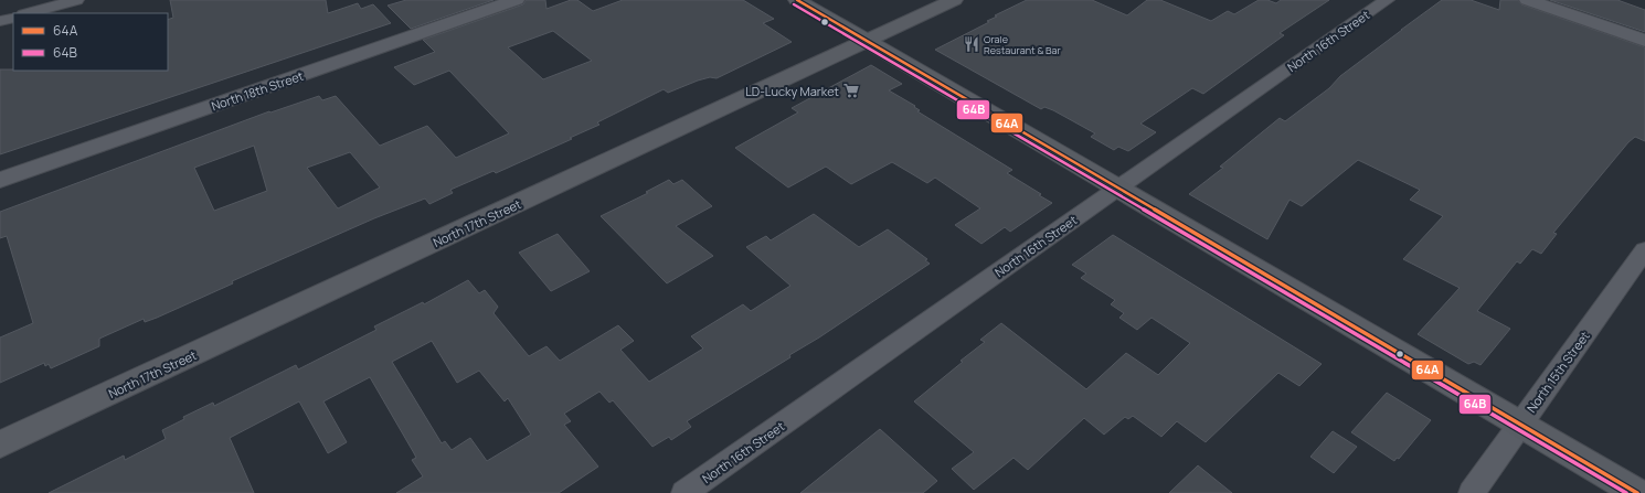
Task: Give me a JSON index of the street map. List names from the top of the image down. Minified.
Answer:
{"streets":{"main road":["North 17th Street"],"street":["North 16th Street","North 18th Street","North 15th Street"]},"places":{"restaurant":["Orale Restaurant & Bar"],"supermarket":["LD-Lucky Market"]},"lines":["transit line 64A","transit line 64B"],"legend":["64A","64B"]}
